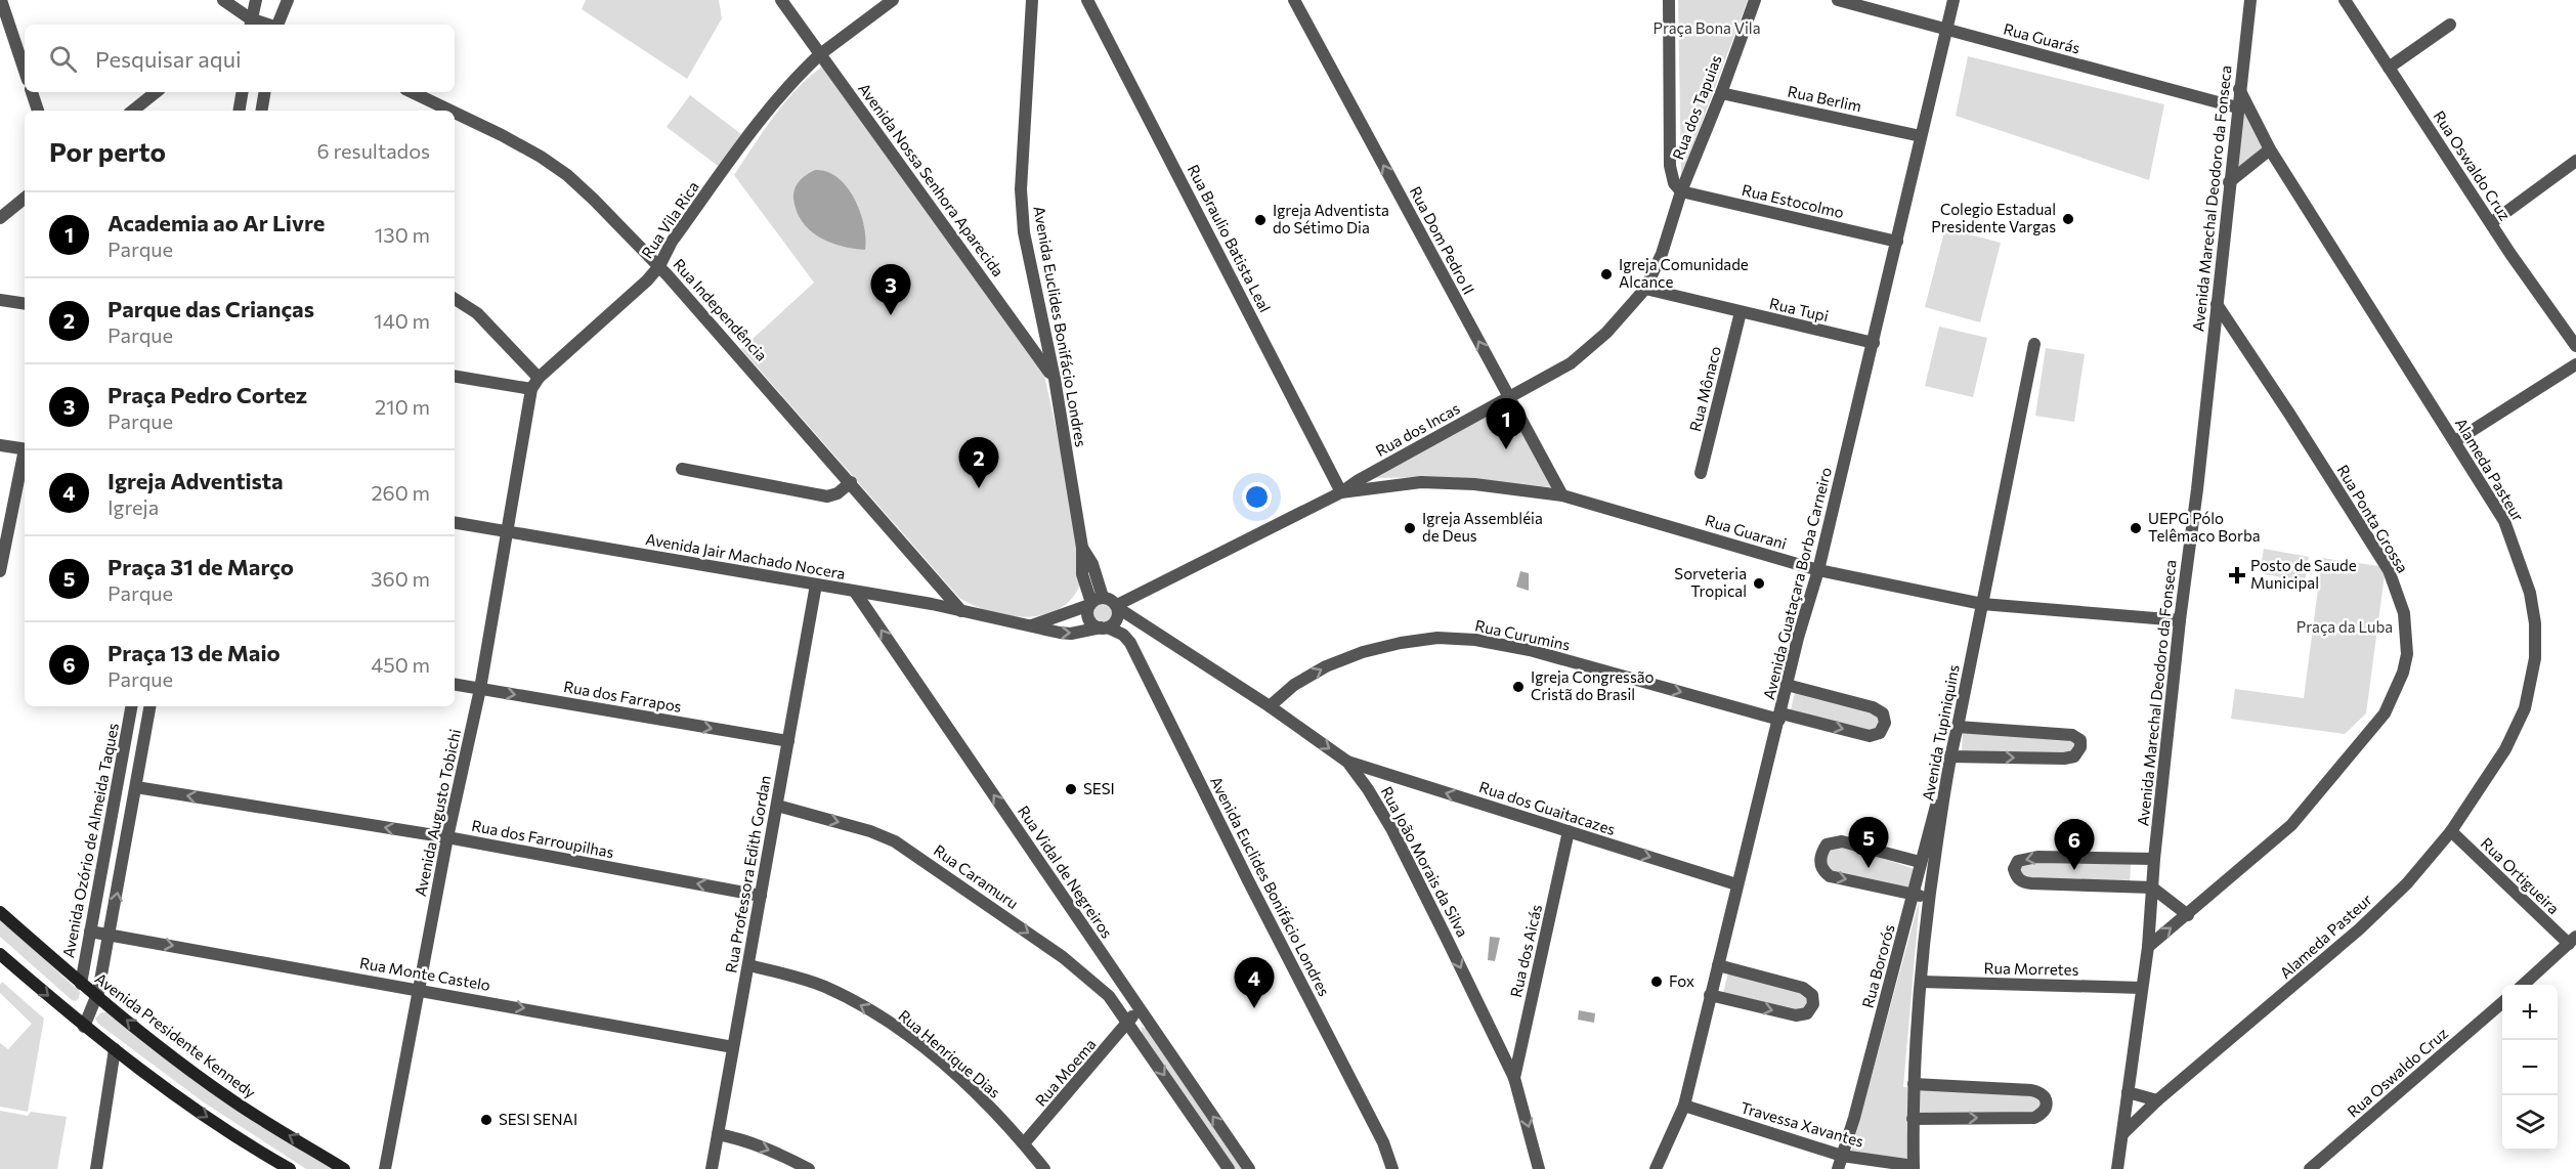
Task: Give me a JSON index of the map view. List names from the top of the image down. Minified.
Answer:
{"streets":{"main road":["Avenida Presidente Kennedy"],"street":["Rua Guarás","Rua Berlim","Rua dos Tapuias","Rua Oswaldo Cruz","Avenida Nossa Senhora Aparecida","Avenida Marechal Deodoro da Fonseca","Rua Estocolmo","Rua Vila Rica","Rua Braulio Batista Leal","Rua Dom Pedro II","Rua Independência","Rua Tupi","Avenida Euclides Bonifácio Londres","Rua Mônaco","Rua dos Incas","Alameda Pasteur","Rua Ponta Grossa","Rua Guarani","Avenida Jair Machado Nocera","Avenida Guataçara Borba Carneiro","Rua Curumins","Rua dos Farrapos","Avenida Tupiniquins","Rua dos Guaitacazes","Avenida Augusto Tobichi","Rua dos Farroupilhas","Avenida Ozório de Almeida Taques","Rua João Morais da Silva","Rua Vidal de Negreiros","Rua Professora Edith Gordan","Rua Ortigueira","Rua Caramuru","Rua dos Aicás","Rua Bororós","Rua Morretes","Rua Monte Castelo","Rua Henrique Dias","Rua Moema","Travessa Xavantes"]},"crossings":[["Rua Guarás","Avenida Marechal Deodoro da Fonseca"],["Rua Guarás","Avenida Guataçara Borba Carneiro"],["Rua Berlim","Rua dos Tapuias"],["Rua Berlim","Avenida Guataçara Borba Carneiro"],["Rua dos Tapuias","Rua Estocolmo"],["Rua dos Tapuias","Rua dos Incas"],["Avenida Nossa Senhora Aparecida","Rua Vila Rica"],["Avenida Nossa Senhora Aparecida","Avenida Euclides Bonifácio Londres"],["Avenida Marechal Deodoro da Fonseca","Alameda Pasteur"],["Avenida Marechal Deodoro da Fonseca","Rua Ponta Grossa"],["Avenida Marechal Deodoro da Fonseca","Rua Guarani"],["Avenida Marechal Deodoro da Fonseca","Rua Morretes"],["Rua Estocolmo","Rua dos Incas"],["Rua Estocolmo","Avenida Guataçara Borba Carneiro"],["Rua Vila Rica","Rua Independência"],["Rua Vila Rica","Avenida Augusto Tobichi"],["Rua Braulio Batista Leal","Rua dos Incas"],["Rua Braulio Batista Leal","Rua Guarani"],["Rua Dom Pedro II","Rua dos Incas"],["Rua Dom Pedro II","Rua Guarani"],["Rua Independência","Avenida Jair Machado Nocera"],["Rua Tupi","Rua Mônaco"],["Rua Tupi","Rua dos Incas"],["Rua Tupi","Avenida Guataçara Borba Carneiro"],["Avenida Euclides Bonifácio Londres","Rua dos Incas"],["Avenida Euclides Bonifácio Londres","Avenida Jair Machado Nocera"],["Avenida Euclides Bonifácio Londres","Rua João Morais da Silva"],["Rua dos Incas","Rua Guarani"],["Rua dos Incas","Avenida Jair Machado Nocera"],["Rua dos Incas","Rua João Morais da Silva"],["Alameda Pasteur","Rua Ortigueira"],["Rua Guarani","Avenida Guataçara Borba Carneiro"],["Rua Guarani","Avenida Tupiniquins"],["Avenida Jair Machado Nocera","Avenida Augusto Tobichi"],["Avenida Jair Machado Nocera","Rua João Morais da Silva"],["Avenida Jair Machado Nocera","Rua Vidal de Negreiros"],["Avenida Jair Machado Nocera","Rua Professora Edith Gordan"],["Avenida Guataçara Borba Carneiro","Rua Curumins"],["Avenida Guataçara Borba Carneiro","Rua dos Guaitacazes"],["Avenida Guataçara Borba Carneiro","Travessa Xavantes"],["Rua Curumins","Rua João Morais da Silva"],["Rua dos Farrapos","Avenida Augusto Tobichi"],["Rua dos Farrapos","Rua Professora Edith Gordan"],["Avenida Tupiniquins","Rua Bororós"],["Avenida Tupiniquins","Rua Morretes"],["Avenida Tupiniquins","Travessa Xavantes"],["Rua dos Guaitacazes","Rua João Morais da Silva"],["Rua dos Guaitacazes","Rua dos Aicás"],["Avenida Augusto Tobichi","Rua dos Farroupilhas"],["Avenida Augusto Tobichi","Rua Monte Castelo"],["Rua dos Farroupilhas","Rua Professora Edith Gordan"],["Avenida Ozório de Almeida Taques","Rua Monte Castelo"],["Avenida Ozório de Almeida Taques","Avenida Presidente Kennedy"],["Rua João Morais da Silva","Rua dos Aicás"],["Rua Vidal de Negreiros","Rua Moema"],["Rua Professora Edith Gordan","Rua Caramuru"],["Rua Professora Edith Gordan","Rua Monte Castelo"],["Rua Professora Edith Gordan","Rua Henrique Dias"],["Rua Caramuru","Rua Moema"],["Rua Bororós","Travessa Xavantes"],["Rua Henrique Dias","Rua Moema"]],"one_way":["Rua Dom Pedro II","Rua dos Farrapos","Rua dos Farroupilhas","Rua João Morais da Silva","Rua Vidal de Negreiros","Rua Caramuru","Rua Monte Castelo","Rua Henrique Dias"],"parks":["Praça Bona Vila","Praça da Luba"],"places":{"other":["Colegio Estadual Presidente Vargas","Igreja Adventista do Sétimo Dia","Igreja Comunidade Alcance","Igreja Assembléia de Deus","UEPG Pólo Telêmaco Borba","Sorveteria Tropical","Igreja Congressão Cristã do Brasil","SESI","Fox","SESI SENAI"],"health":["Posto de Saude Municipal"]},"page":{"search":"Pesquisar aqui","heading":["Por perto","6 resultados"],"list":[{"mark":"1","name":"Academia ao Ar Livre","note":"Parque","value":"130 m"},{"mark":"2","name":"Parque das Crianças","note":"Parque","value":"140 m"},{"mark":"3","name":"Praça Pedro Cortez","note":"Parque","value":"210 m"},{"mark":"4","name":"Igreja Adventista","note":"Igreja","value":"260 m"},{"mark":"5","name":"Praça 31 de Março","note":"Parque","value":"360 m"},{"mark":"6","name":"Praça 13 de Maio","note":"Parque","value":"450 m"}],"pins":["3","1","2","5","6","4"],"map_buttons":["+","−"]}}
